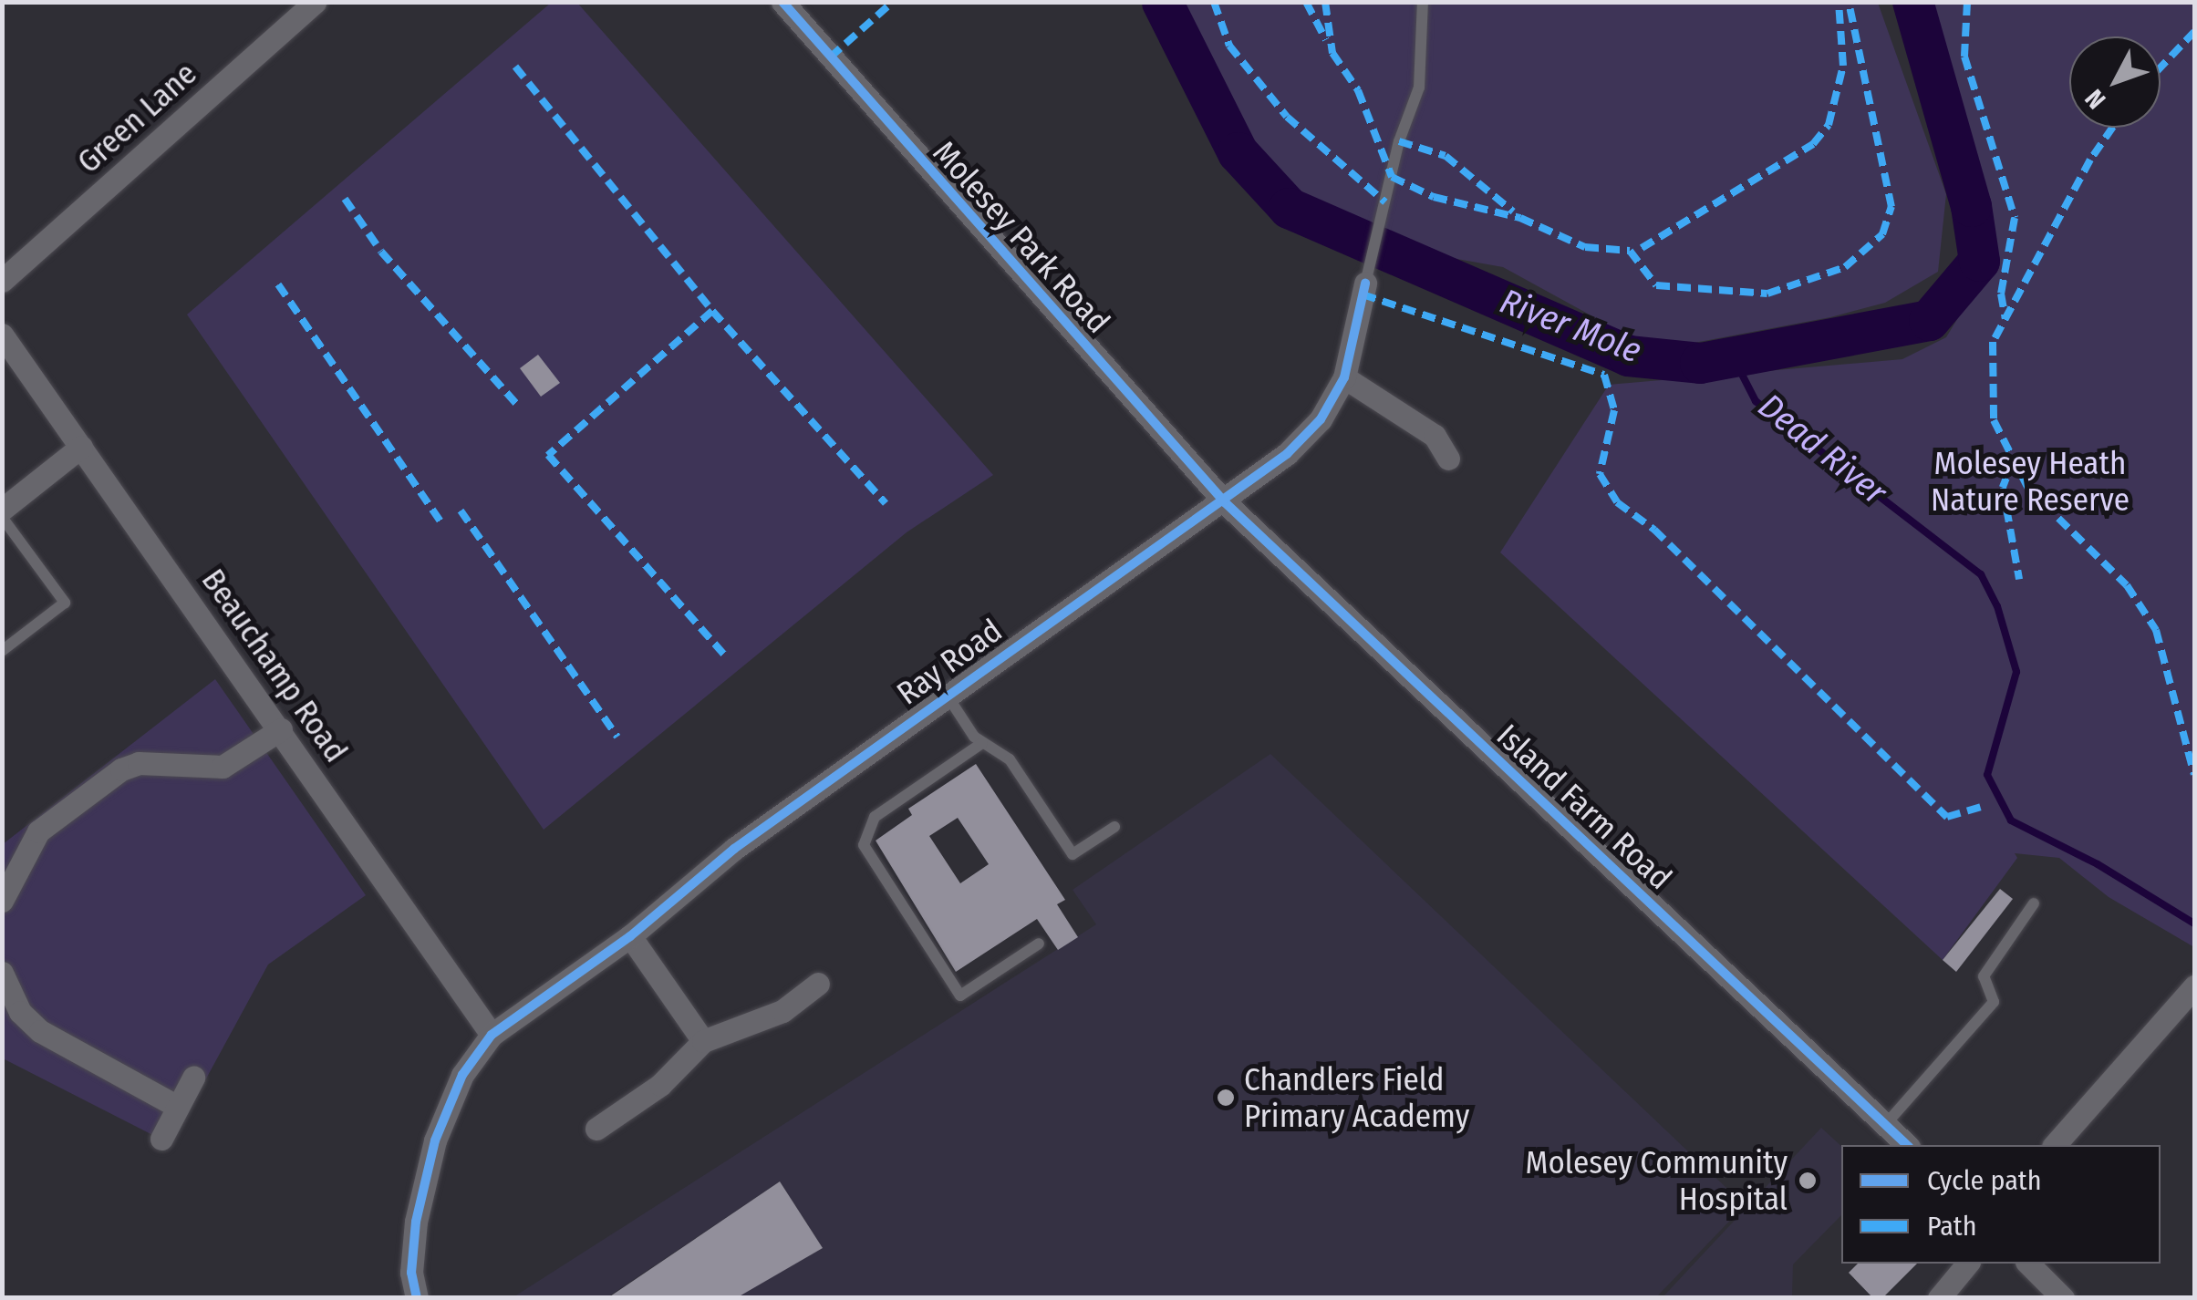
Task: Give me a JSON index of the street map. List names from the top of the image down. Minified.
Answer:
{"streets":{"street":["Green Lane","Molesey Park Road","Ray Road","Beauchamp Road","Island Farm Road"]},"crossings":[["Molesey Park Road","Ray Road"],["Molesey Park Road","Island Farm Road"],["Ray Road","Beauchamp Road"],["Ray Road","Island Farm Road"]],"water":["River Mole","Dead River"],"parks":["Molesey Heath Nature Reserve"],"places":["Chandlers Field Primary Academy","Molesey Community Hospital"],"legend":["Cycle path","Path"],"north":"bottom left"}
